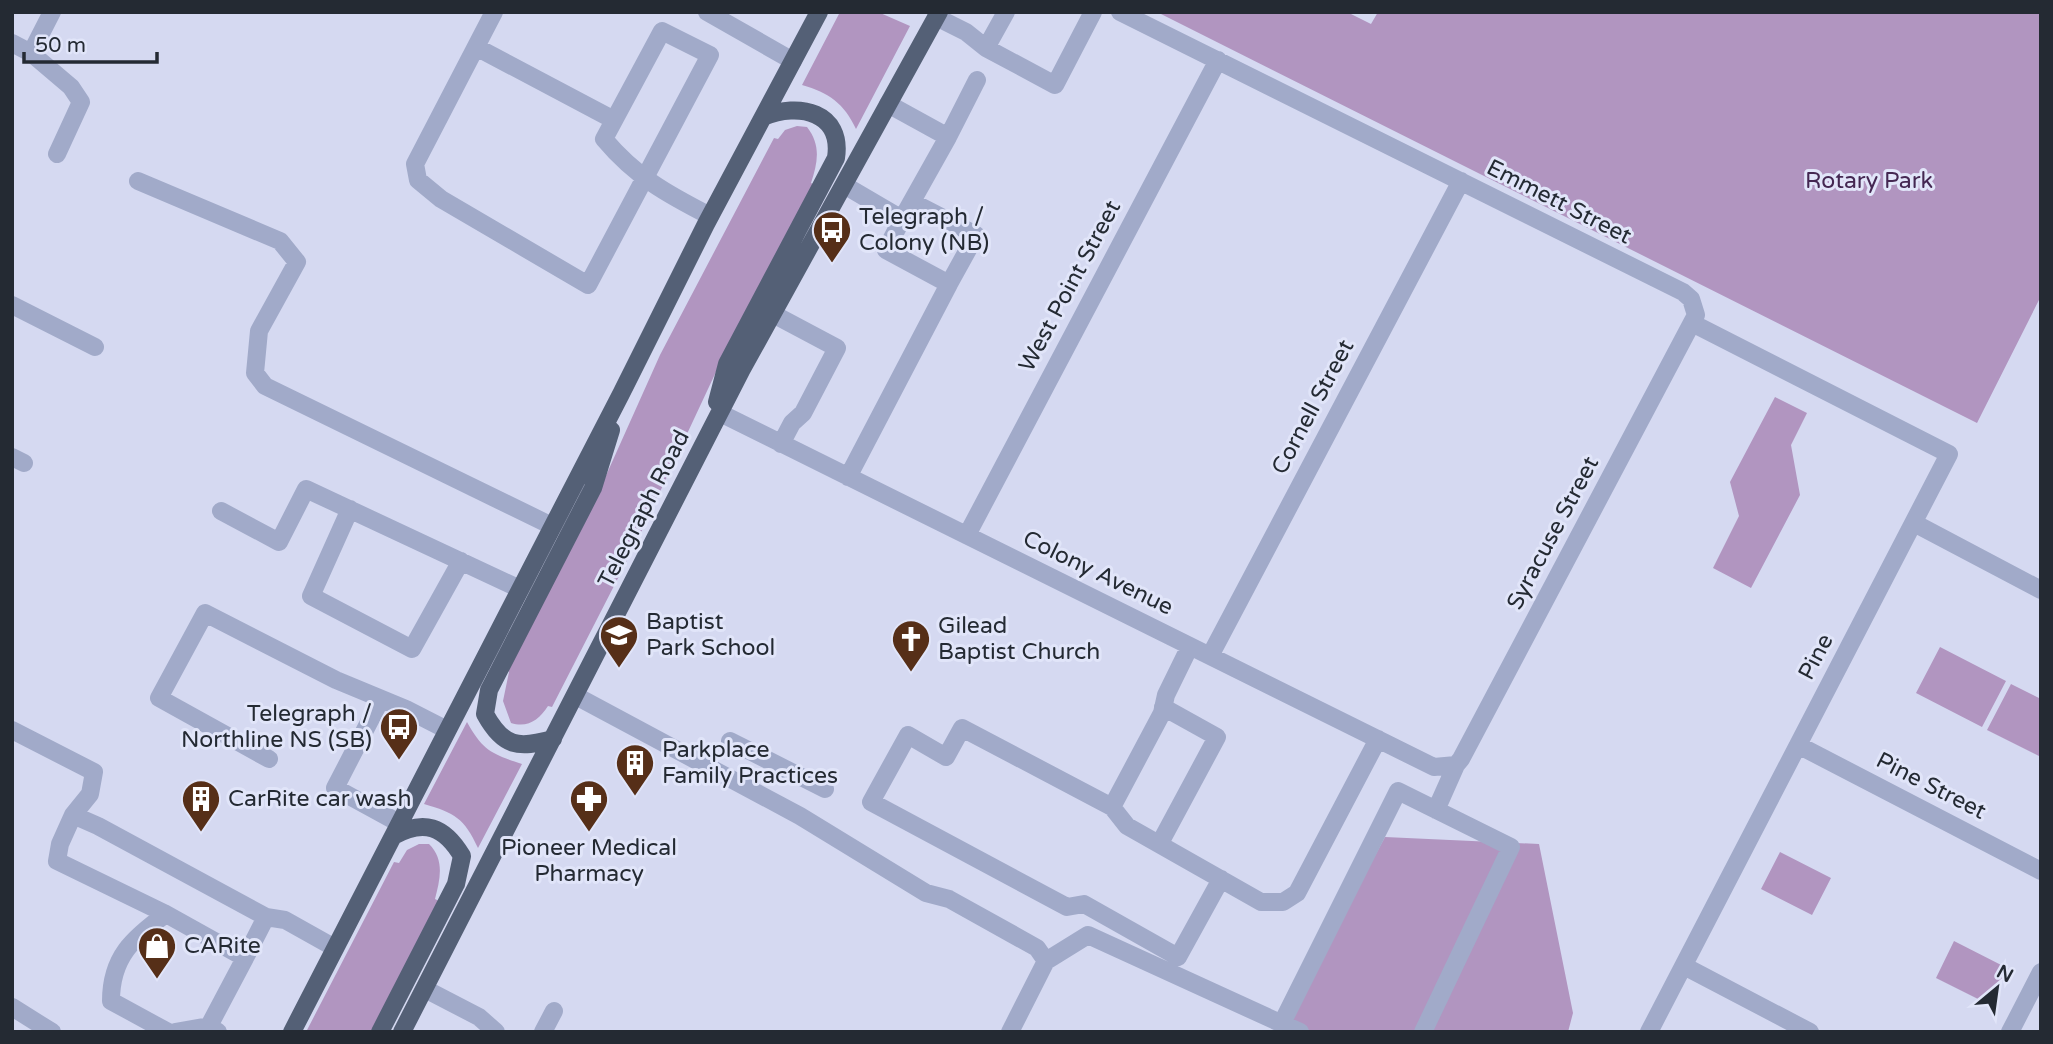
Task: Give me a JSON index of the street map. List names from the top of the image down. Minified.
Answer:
{"streets":{"main road":["Telegraph Road"],"street":["Emmett Street","West Point Street","Cornell Street","Syracuse Street","Colony Avenue","Pine","Pine Street"]},"crossings":[["Emmett Street","West Point Street"],["Emmett Street","Cornell Street"],["Emmett Street","Syracuse Street"],["Emmett Street","Pine"],["West Point Street","Colony Avenue"],["Cornell Street","Colony Avenue"],["Telegraph Road","Colony Avenue"],["Syracuse Street","Colony Avenue"],["Syracuse Street","Pine"],["Pine","Pine Street"]],"parks":["Rotary Park"],"places":{"bus stop":["Telegraph / Colony (NB)","Telegraph / Northline NS (SB)"],"school or university":["Baptist Park School"],"church":["Gilead Baptist Church"],"building":["Parkplace Family Practices","CarRite car wash"],"pharmacy":["Pioneer Medical Pharmacy"],"shop":["CARite"]},"scale_bar":"50 m","north":"top right"}
